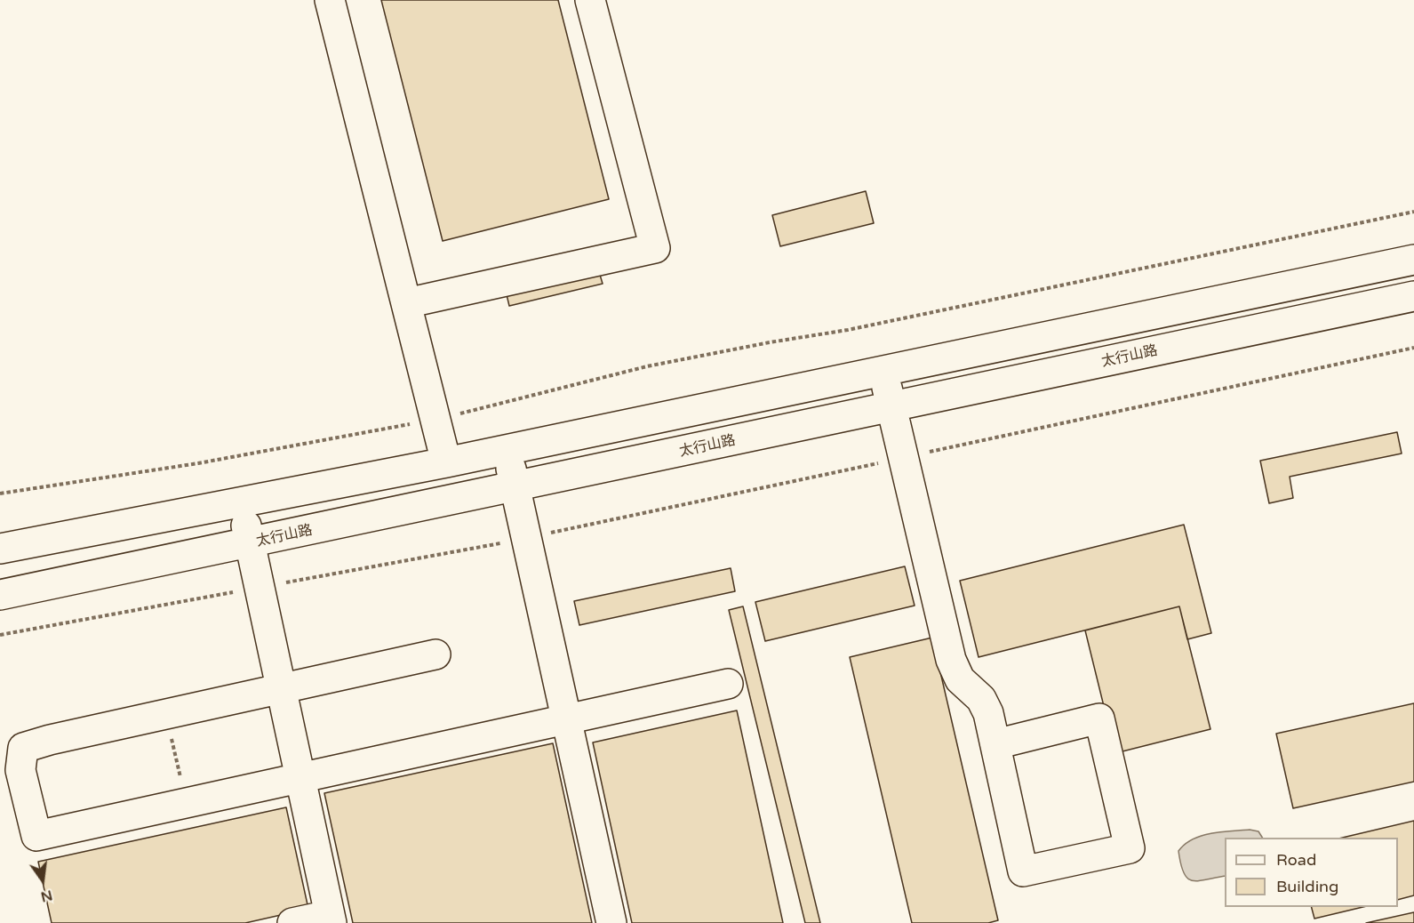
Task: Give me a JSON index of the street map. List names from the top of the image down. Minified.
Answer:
{"streets":{"street":["太行山路"]},"legend":["Road","Building"],"north":"bottom"}
